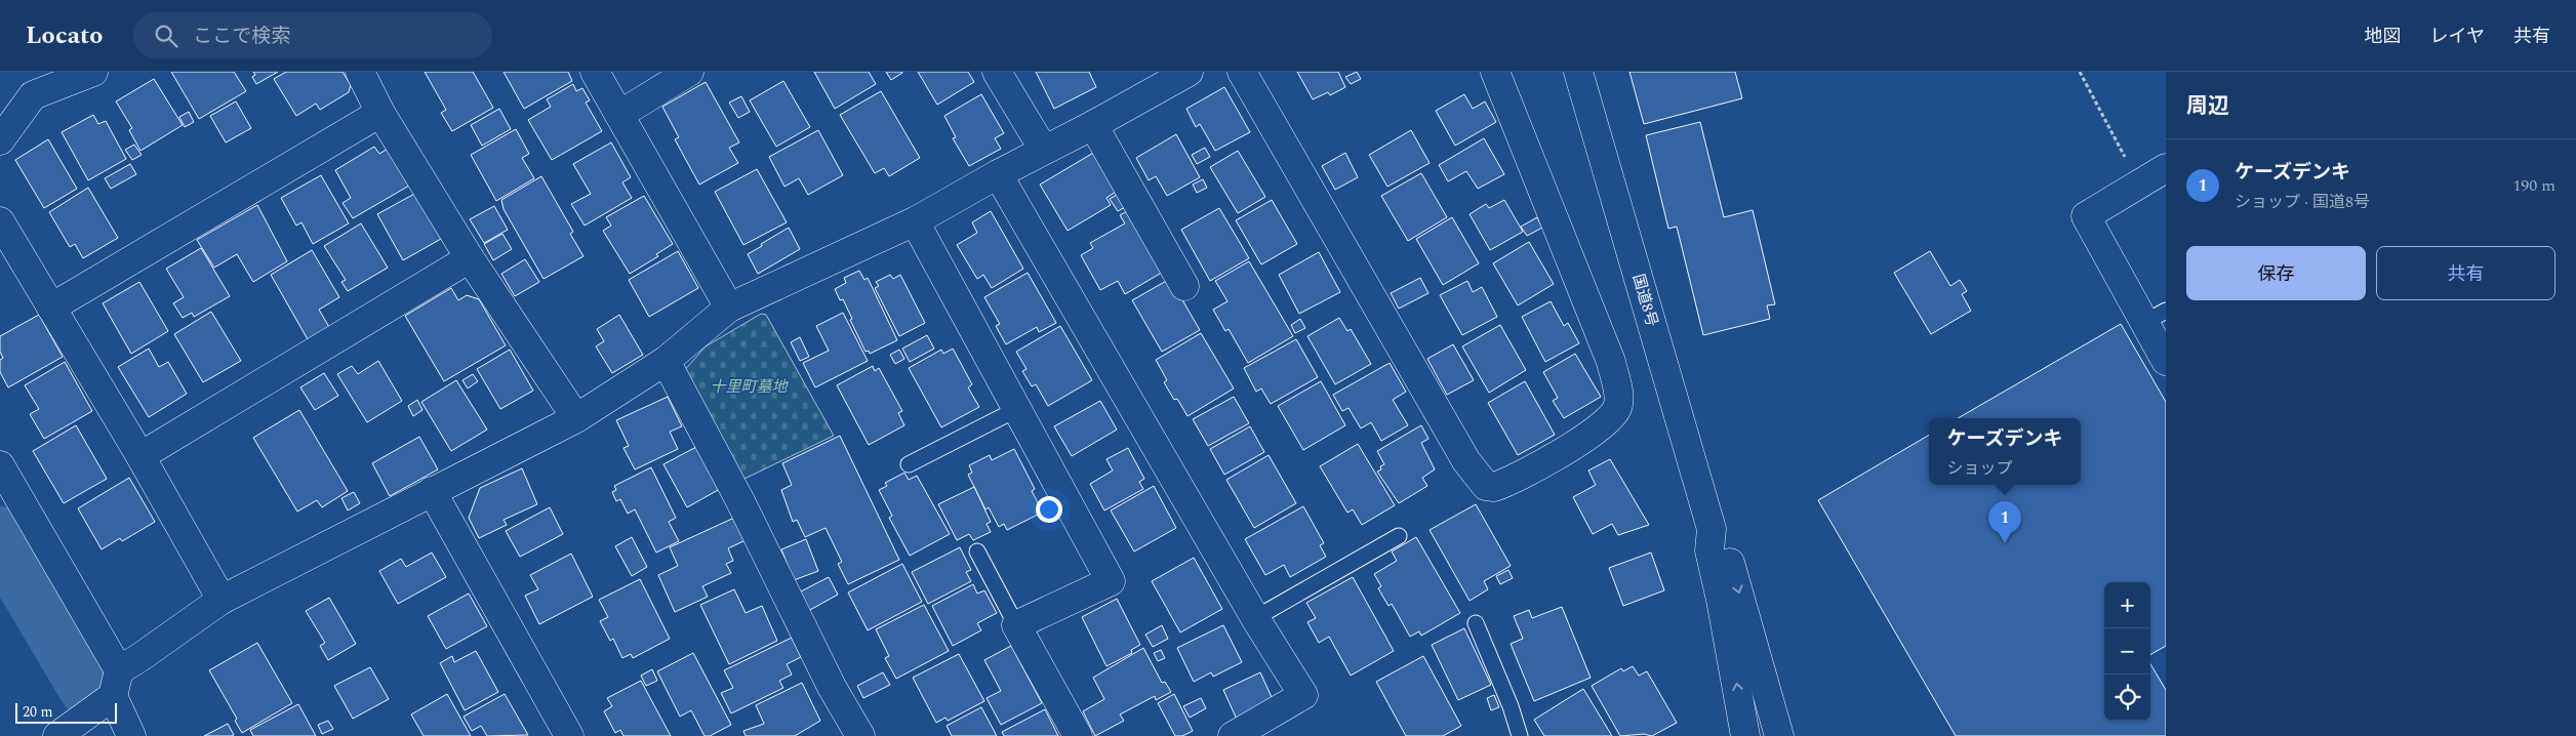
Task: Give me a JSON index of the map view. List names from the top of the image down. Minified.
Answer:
{"streets":{"main road":["国道8号"]},"parks":["十里町墓地"],"scale_bar":"20 m","page":{"header":"Locato","search":"ここで検索","nav":["地図","レイヤ","共有"],"heading":"周辺","list":[{"mark":"1","name":"ケーズデンキ","note":"ショップ · 国道8号","value":"190 m"}],"buttons":["保存","共有"],"popup":["ケーズデンキ","ショップ"],"pins":"1","map_buttons":["+","−"],"scale":"20 m"}}
